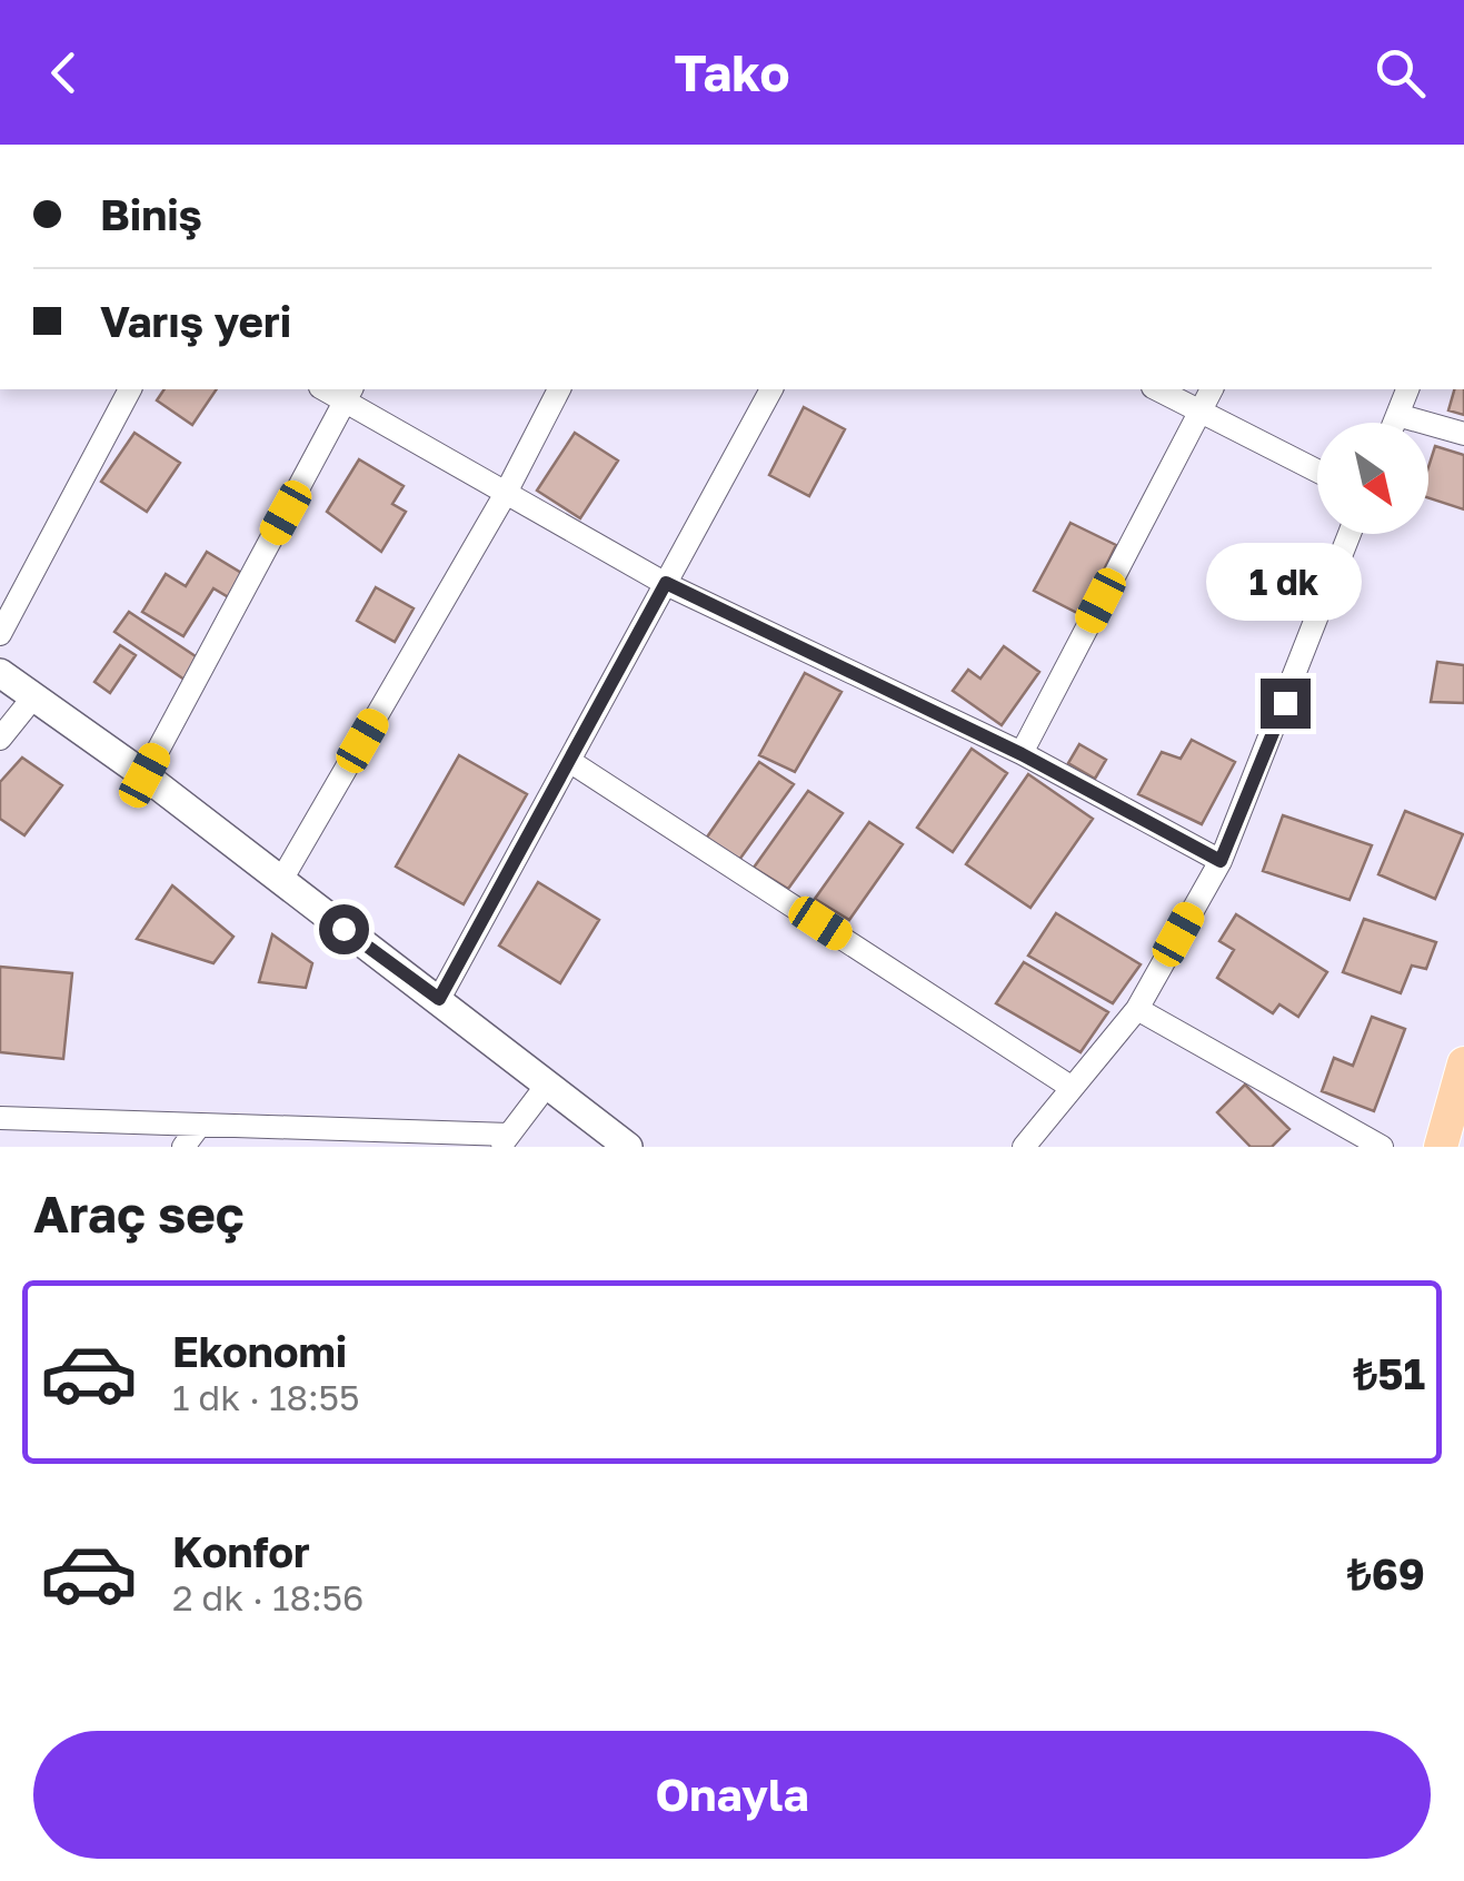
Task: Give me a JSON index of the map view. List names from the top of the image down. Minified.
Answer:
{"north":"bottom right","page":{"header":"Tako","banner":["Biniş","Varış yeri"],"bubble":"1 dk","heading":"Araç seç","list":[{"name":"Ekonomi","note":"1 dk · 18:55","value":"₺51"},{"name":"Konfor","note":"2 dk · 18:56","value":"₺69"}],"buttons":"Onayla"}}
